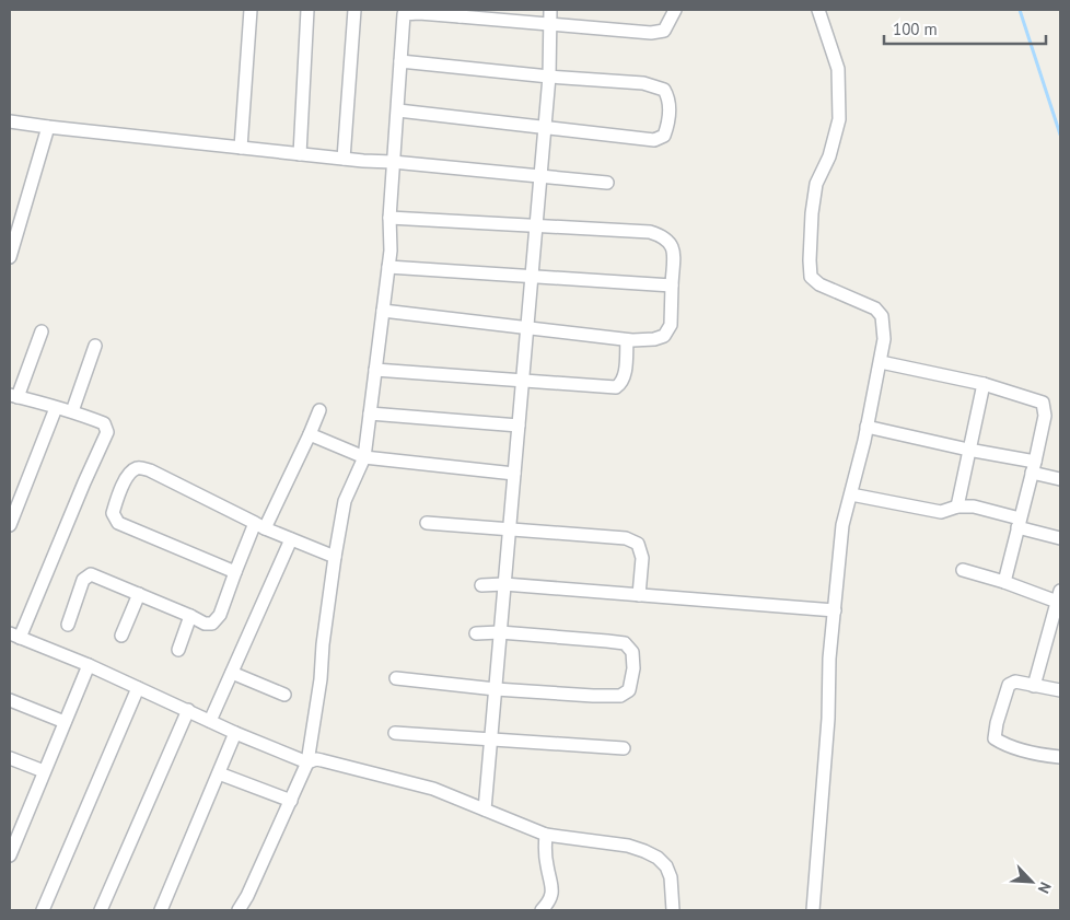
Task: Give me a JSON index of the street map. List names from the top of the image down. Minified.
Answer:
{"scale_bar":"100 m","north":"bottom right"}
